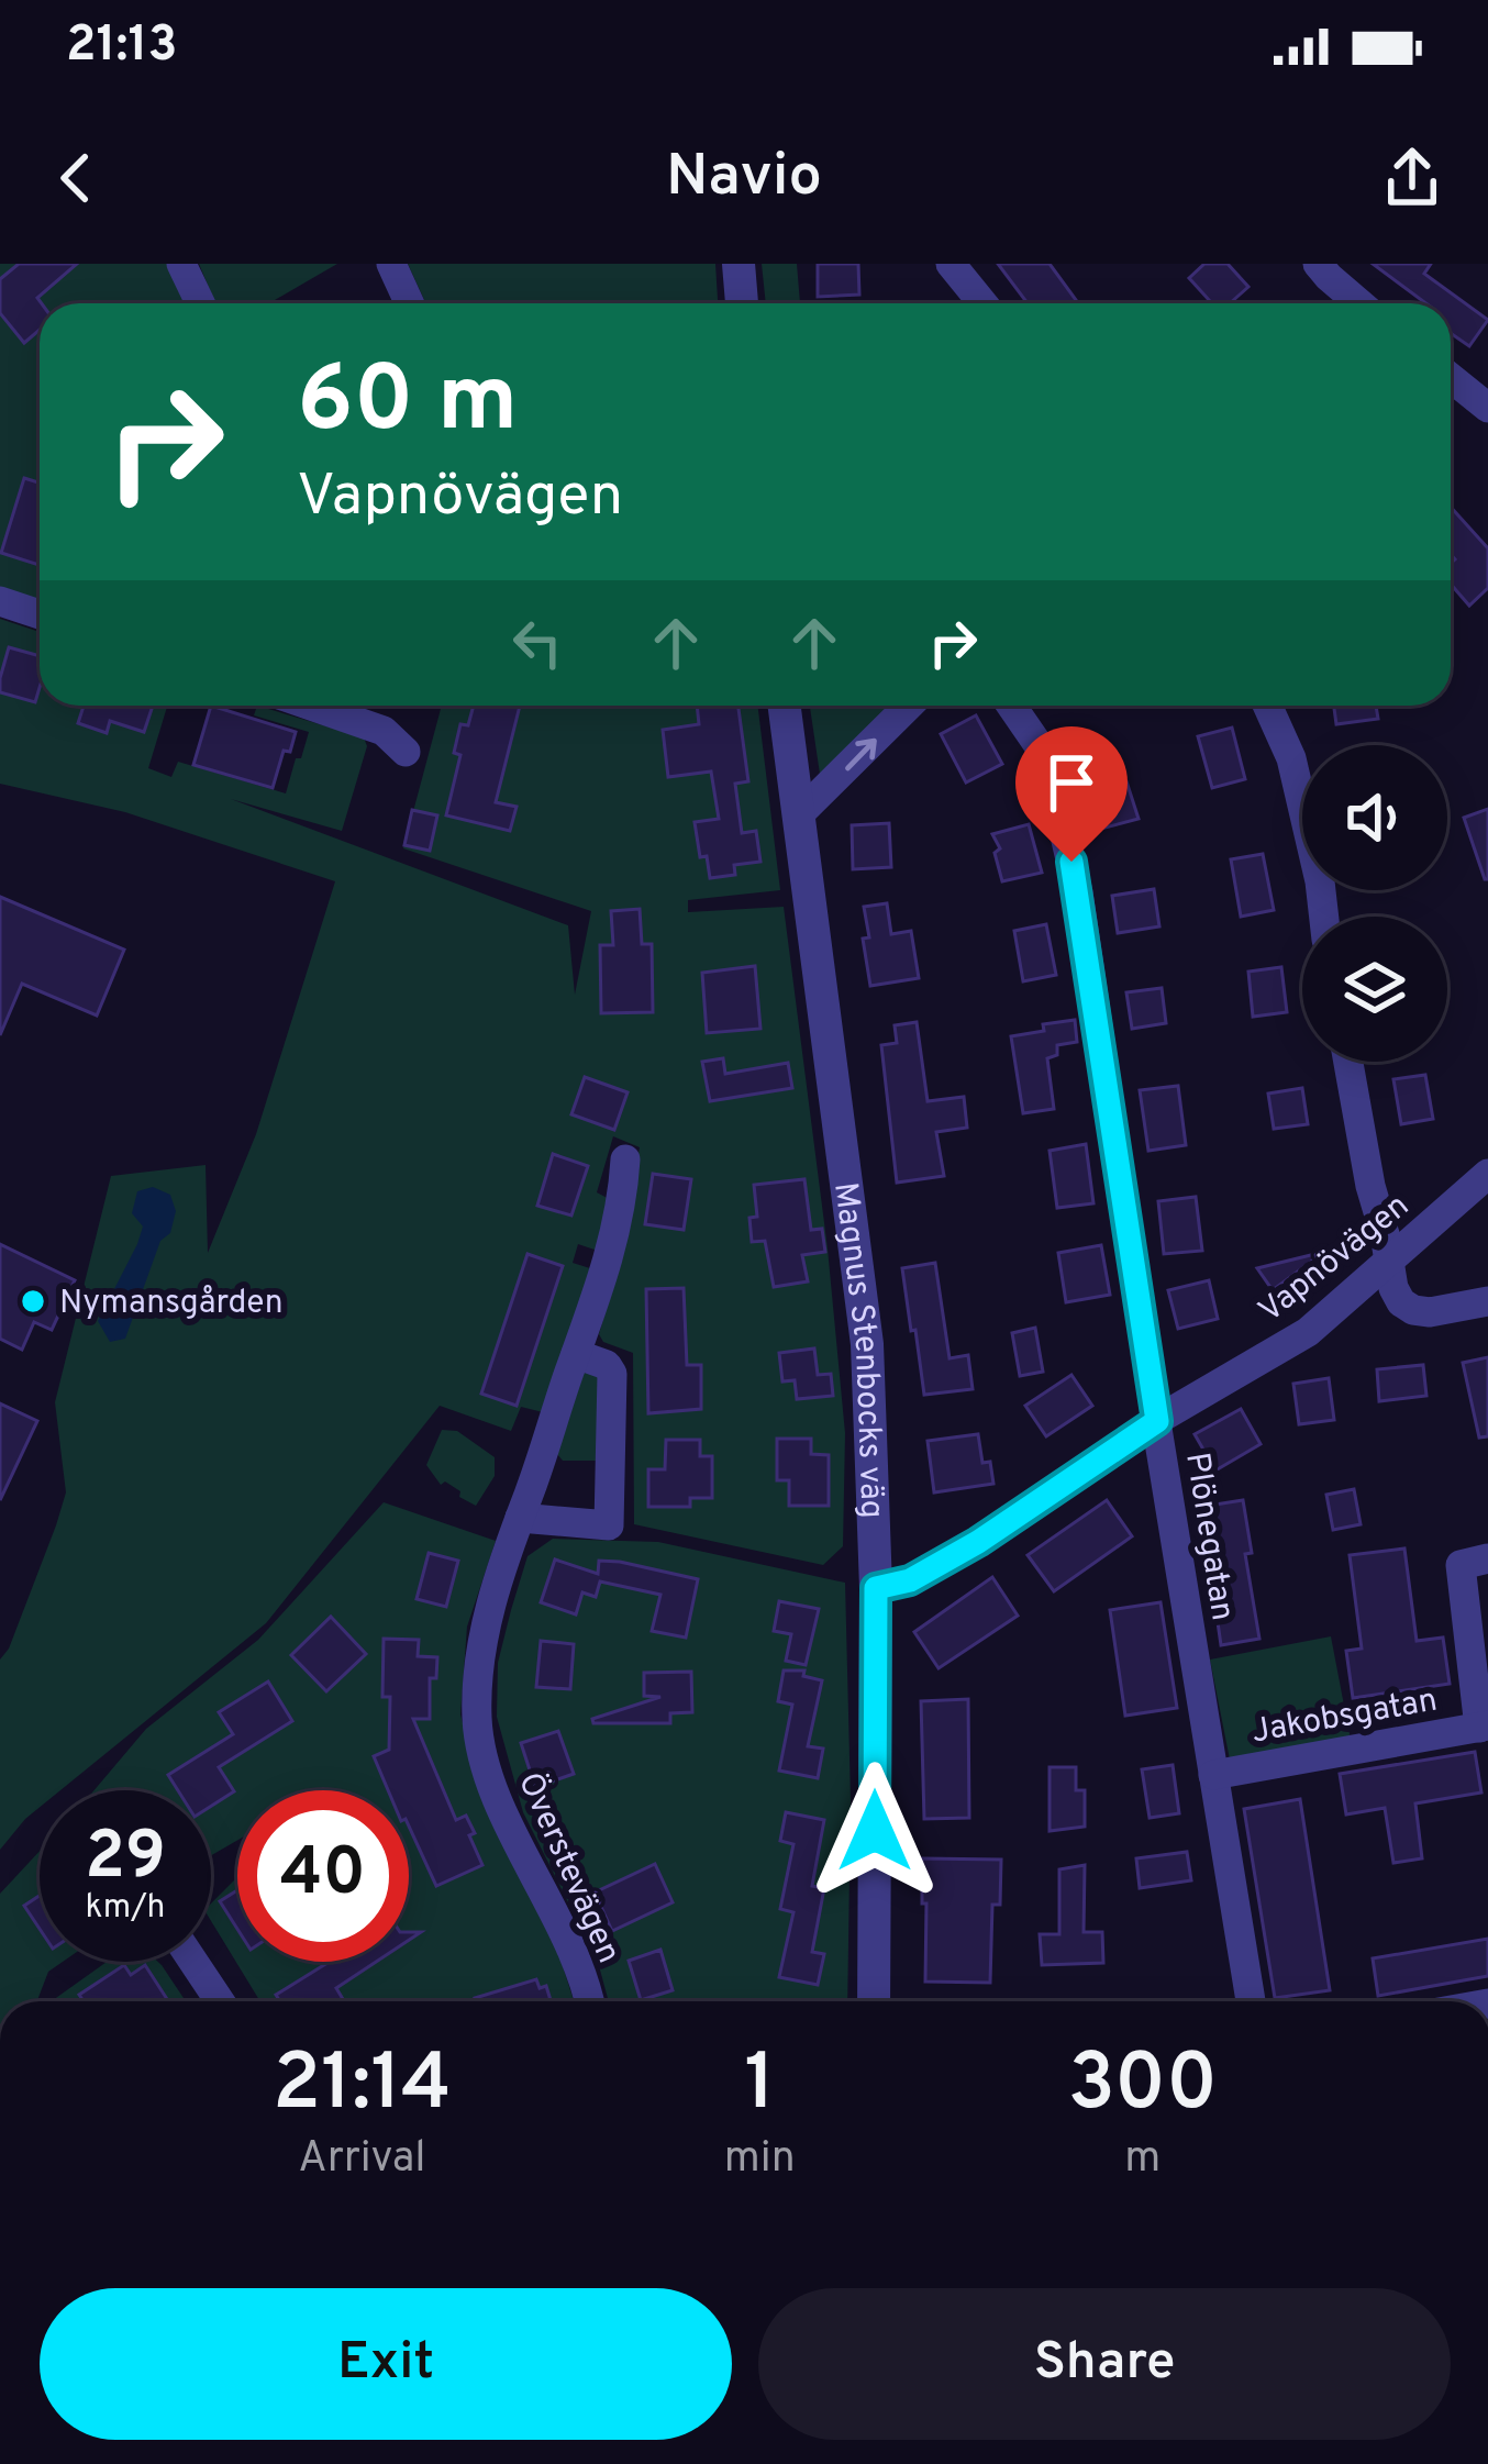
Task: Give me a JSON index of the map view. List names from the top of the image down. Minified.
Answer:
{"streets":{"street":["Vapnövägen","Magnus Stenbocks väg","Plönegatan","Jakobsgatan","Överstevägen"]},"crossings":[["Vapnövägen","Magnus Stenbocks väg"],["Vapnövägen","Plönegatan"],["Plönegatan","Jakobsgatan"]],"places":["Nymansgården"],"page":{"status":"21:13","header":"Navio","turn":["60 m","Vapnövägen"],"speed":"29 km/h","limit":"40","eta":["21:14","Arrival","1","min","300","m"],"buttons":["Exit","Share"]}}
